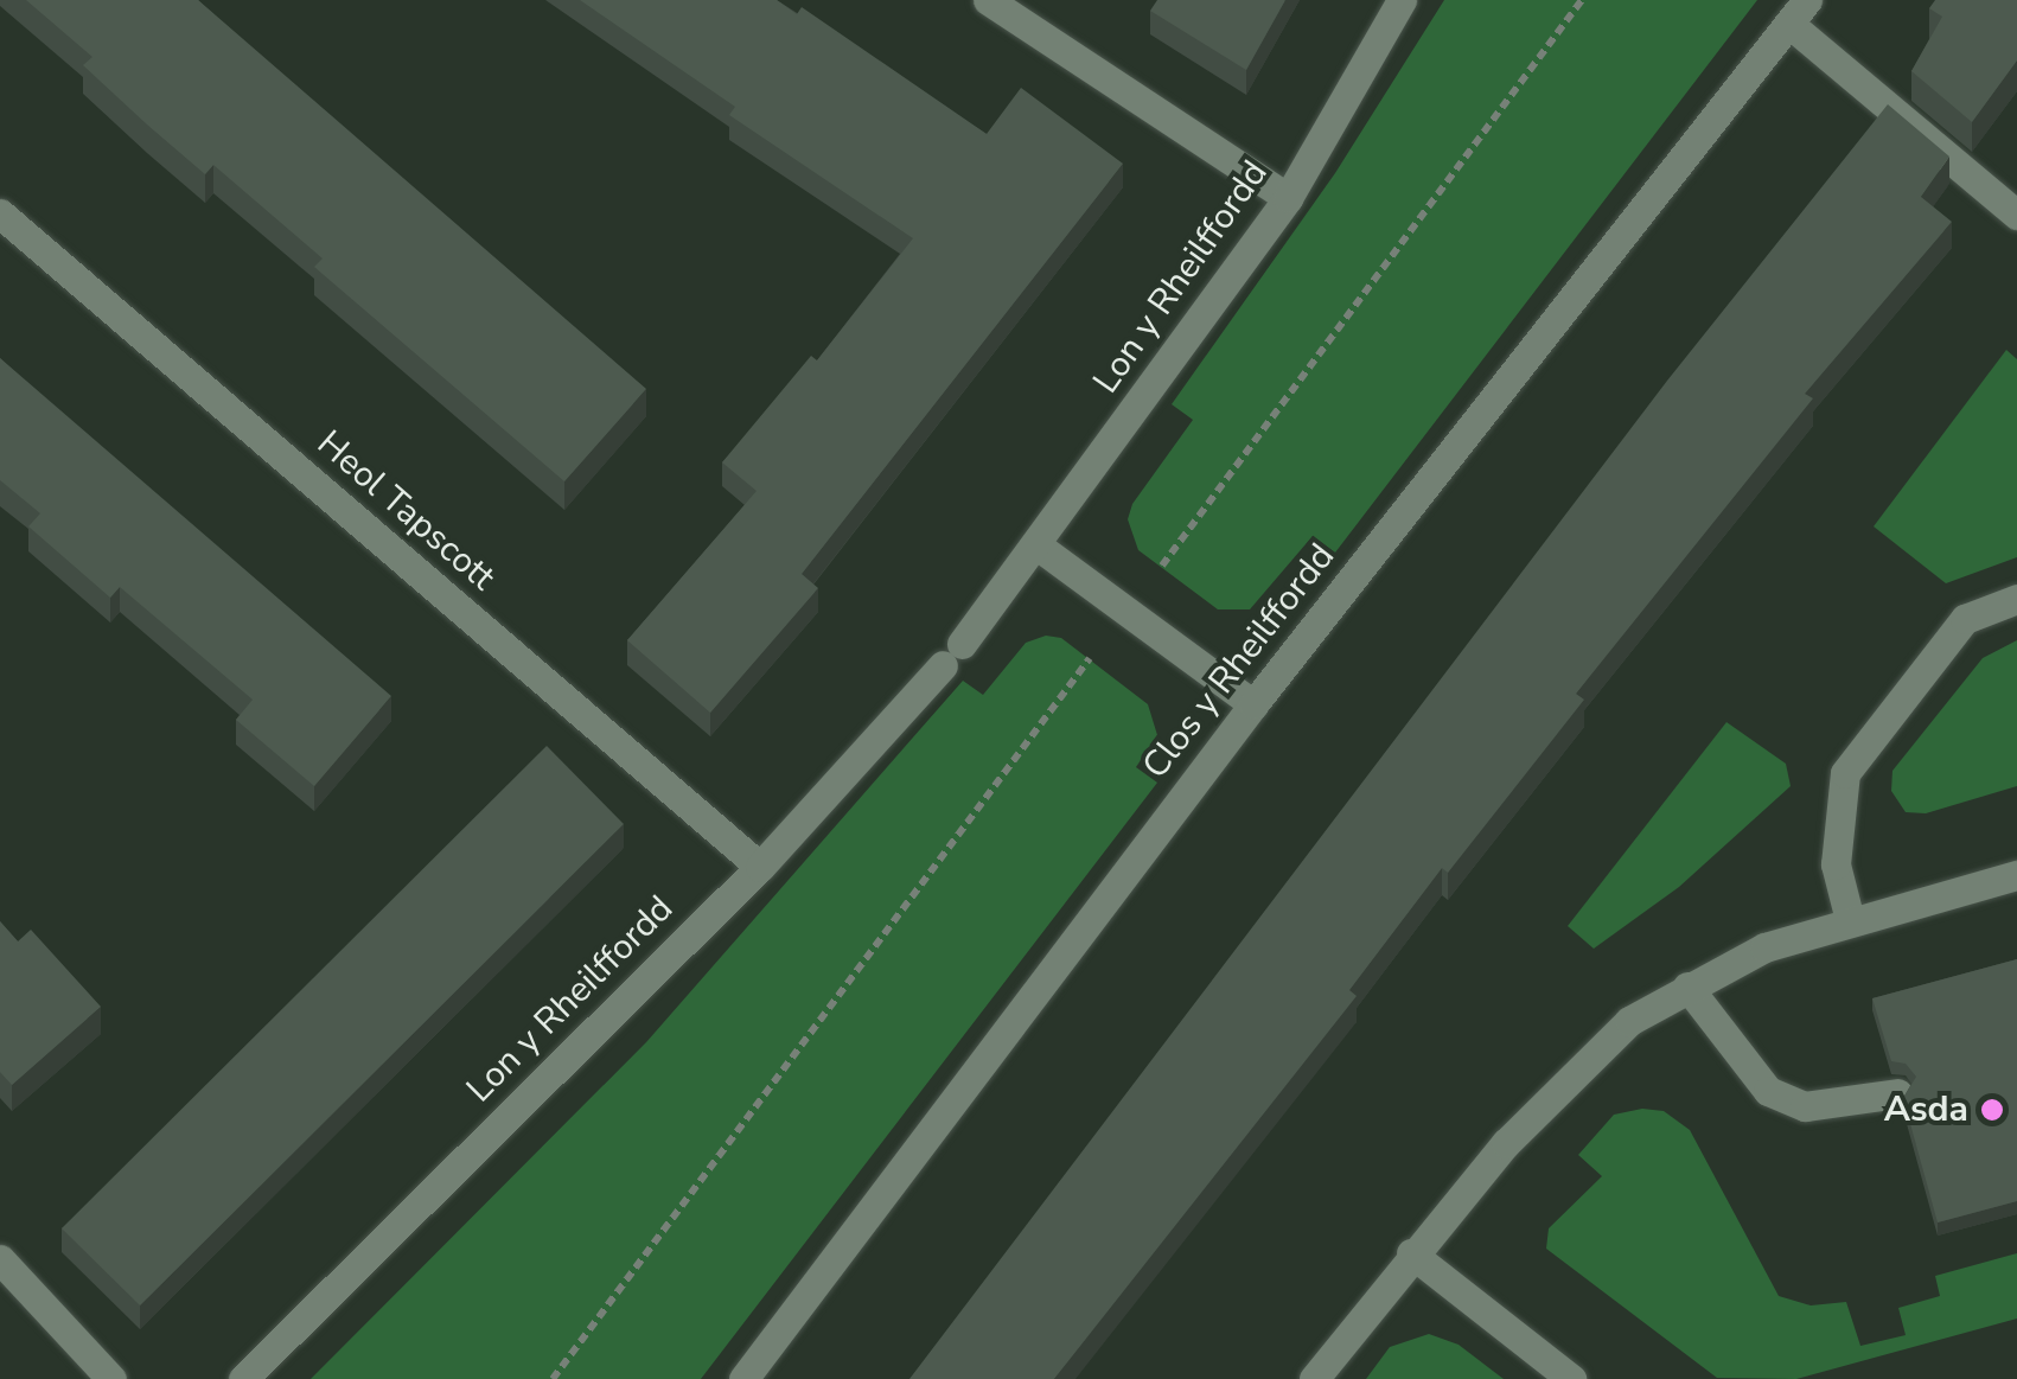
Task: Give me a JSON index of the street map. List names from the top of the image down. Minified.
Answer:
{"streets":{"street":["Lon y Rheilffordd","Heol Tapscott","Clos y Rheilffordd"]},"crossings":[["Lon y Rheilffordd","Heol Tapscott"]],"places":["Asda"]}
